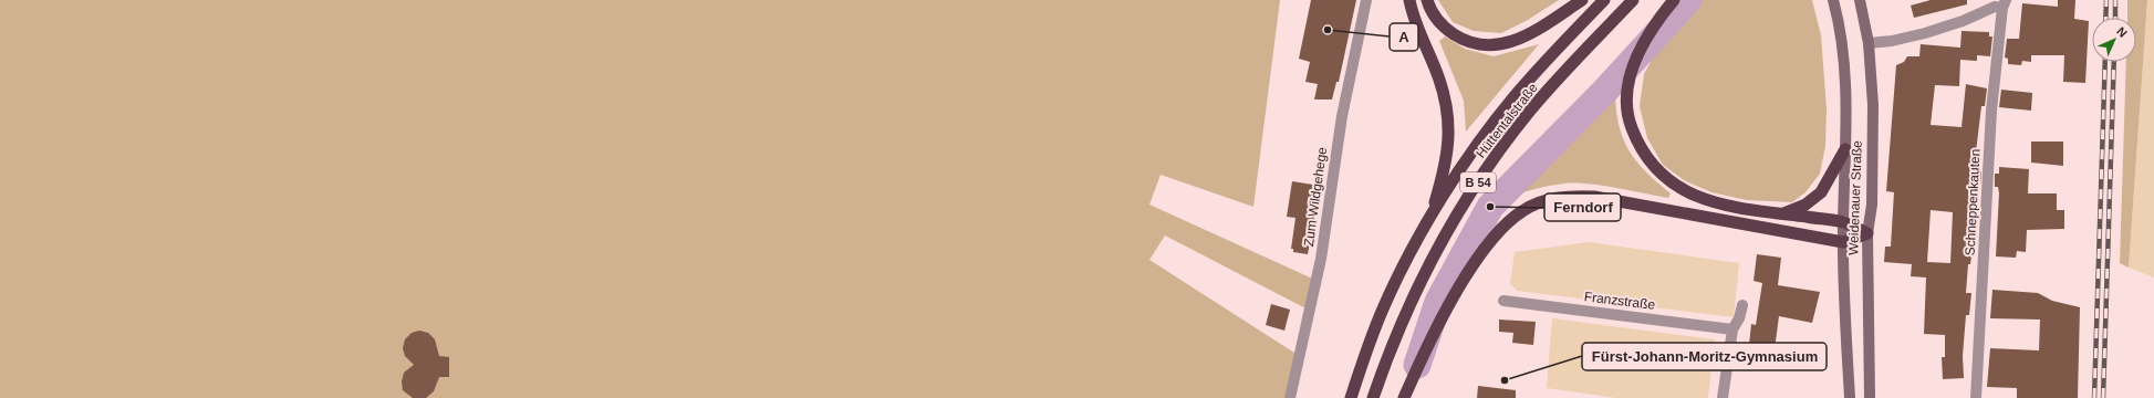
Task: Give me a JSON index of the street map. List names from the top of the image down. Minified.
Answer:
{"streets":{"highway":["Hüttentalstraße","B 54"],"main road":["Weidenauer Straße"],"street":["Zum Wildgehege","Schneppenkauten","Franzstraße"]},"crossings":[["Weidenauer Straße","Schneppenkauten"]],"places":["A","Ferndorf","Fürst-Johann-Moritz-Gymnasium"],"north":"top right"}
